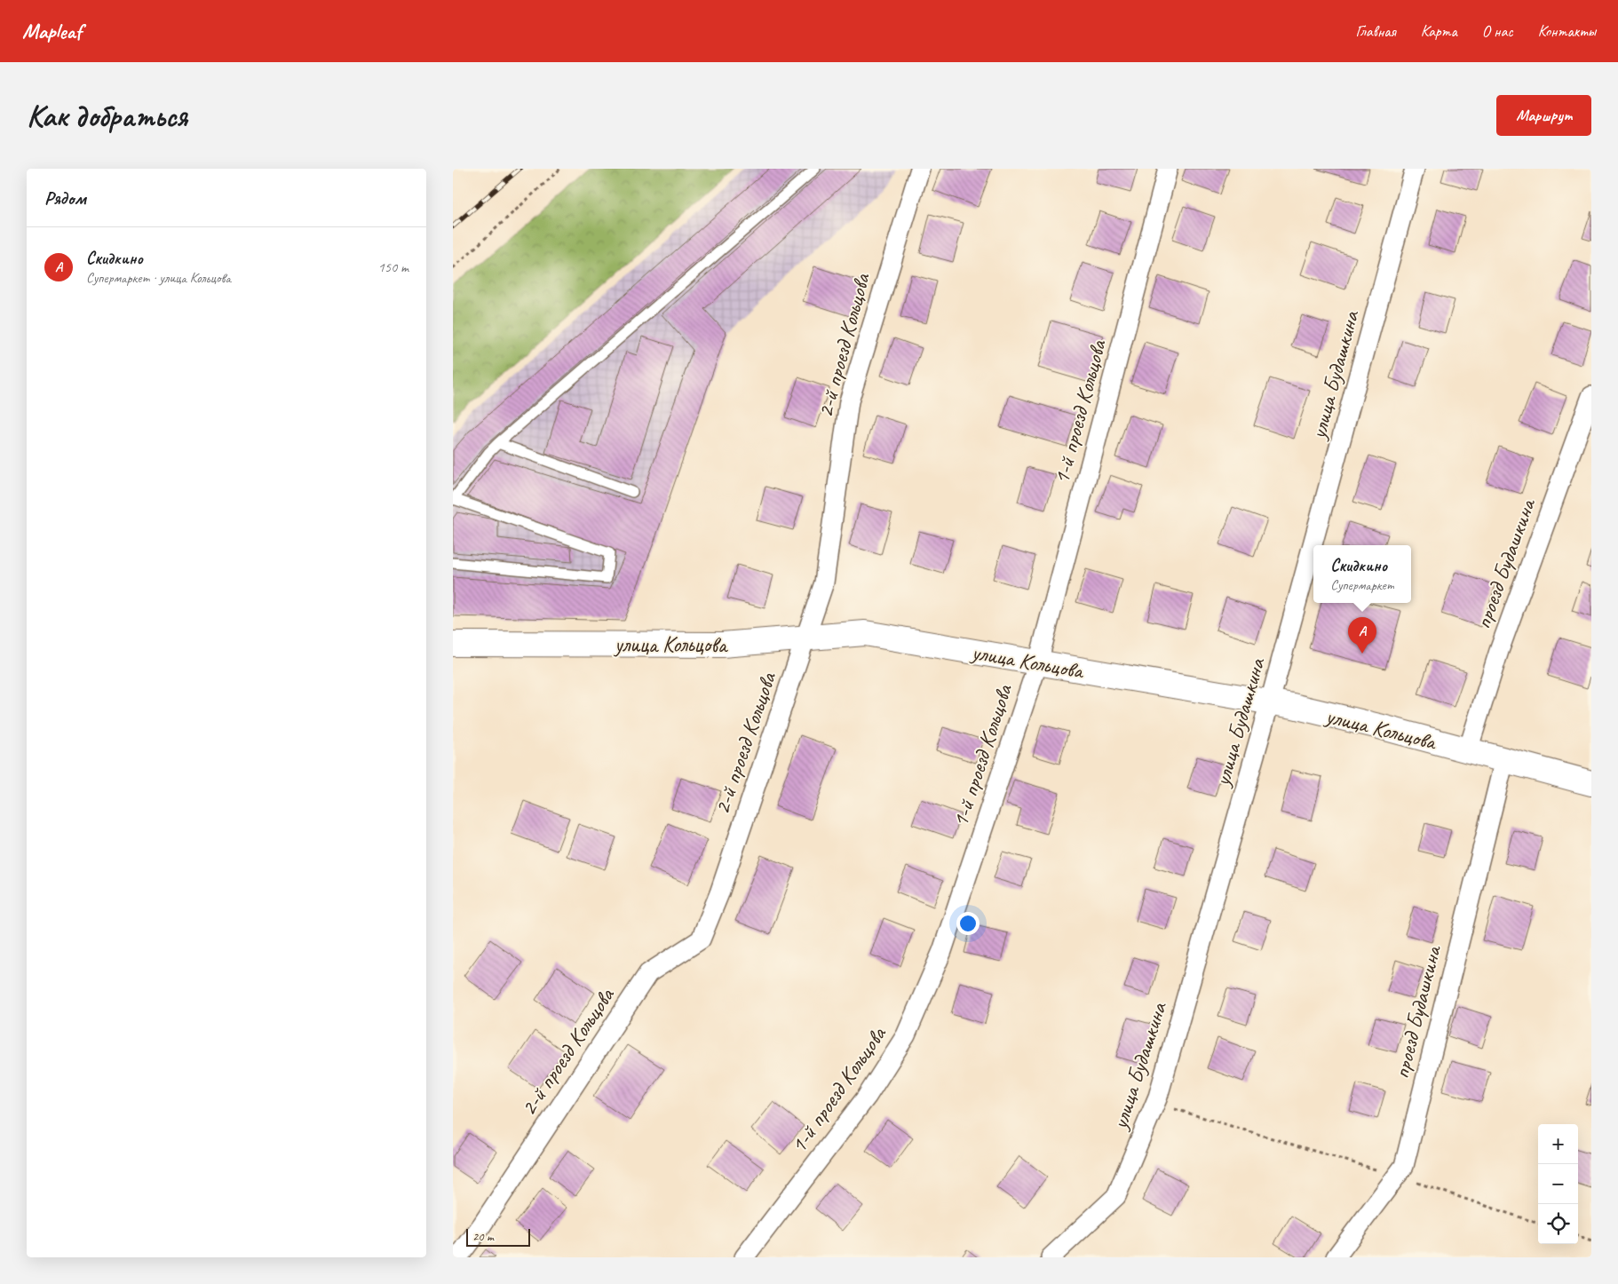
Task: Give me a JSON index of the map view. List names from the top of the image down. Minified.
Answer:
{"streets":{"street":["2-й проезд Кольцова","улица Будашкина","1-й проезд Кольцова","проезд Будашкина","улица Кольцова"]},"crossings":[["2-й проезд Кольцова","улица Кольцова"],["улица Будашкина","улица Кольцова"],["1-й проезд Кольцова","улица Кольцова"],["проезд Будашкина","улица Кольцова"]],"scale_bar":"20 m","page":{"header":"Mapleaf","nav":["Главная","Карта","О нас","Контакты"],"buttons":"Маршрут","title":"Как добраться","heading":"Рядом","list":[{"mark":"A","name":"Скидкино","note":"Супермаркет · улица Кольцова","value":"150 m"}],"popup":["Скидкино","Супермаркет"],"pins":"A","map_buttons":["+","−"],"scale":"20 m"}}
